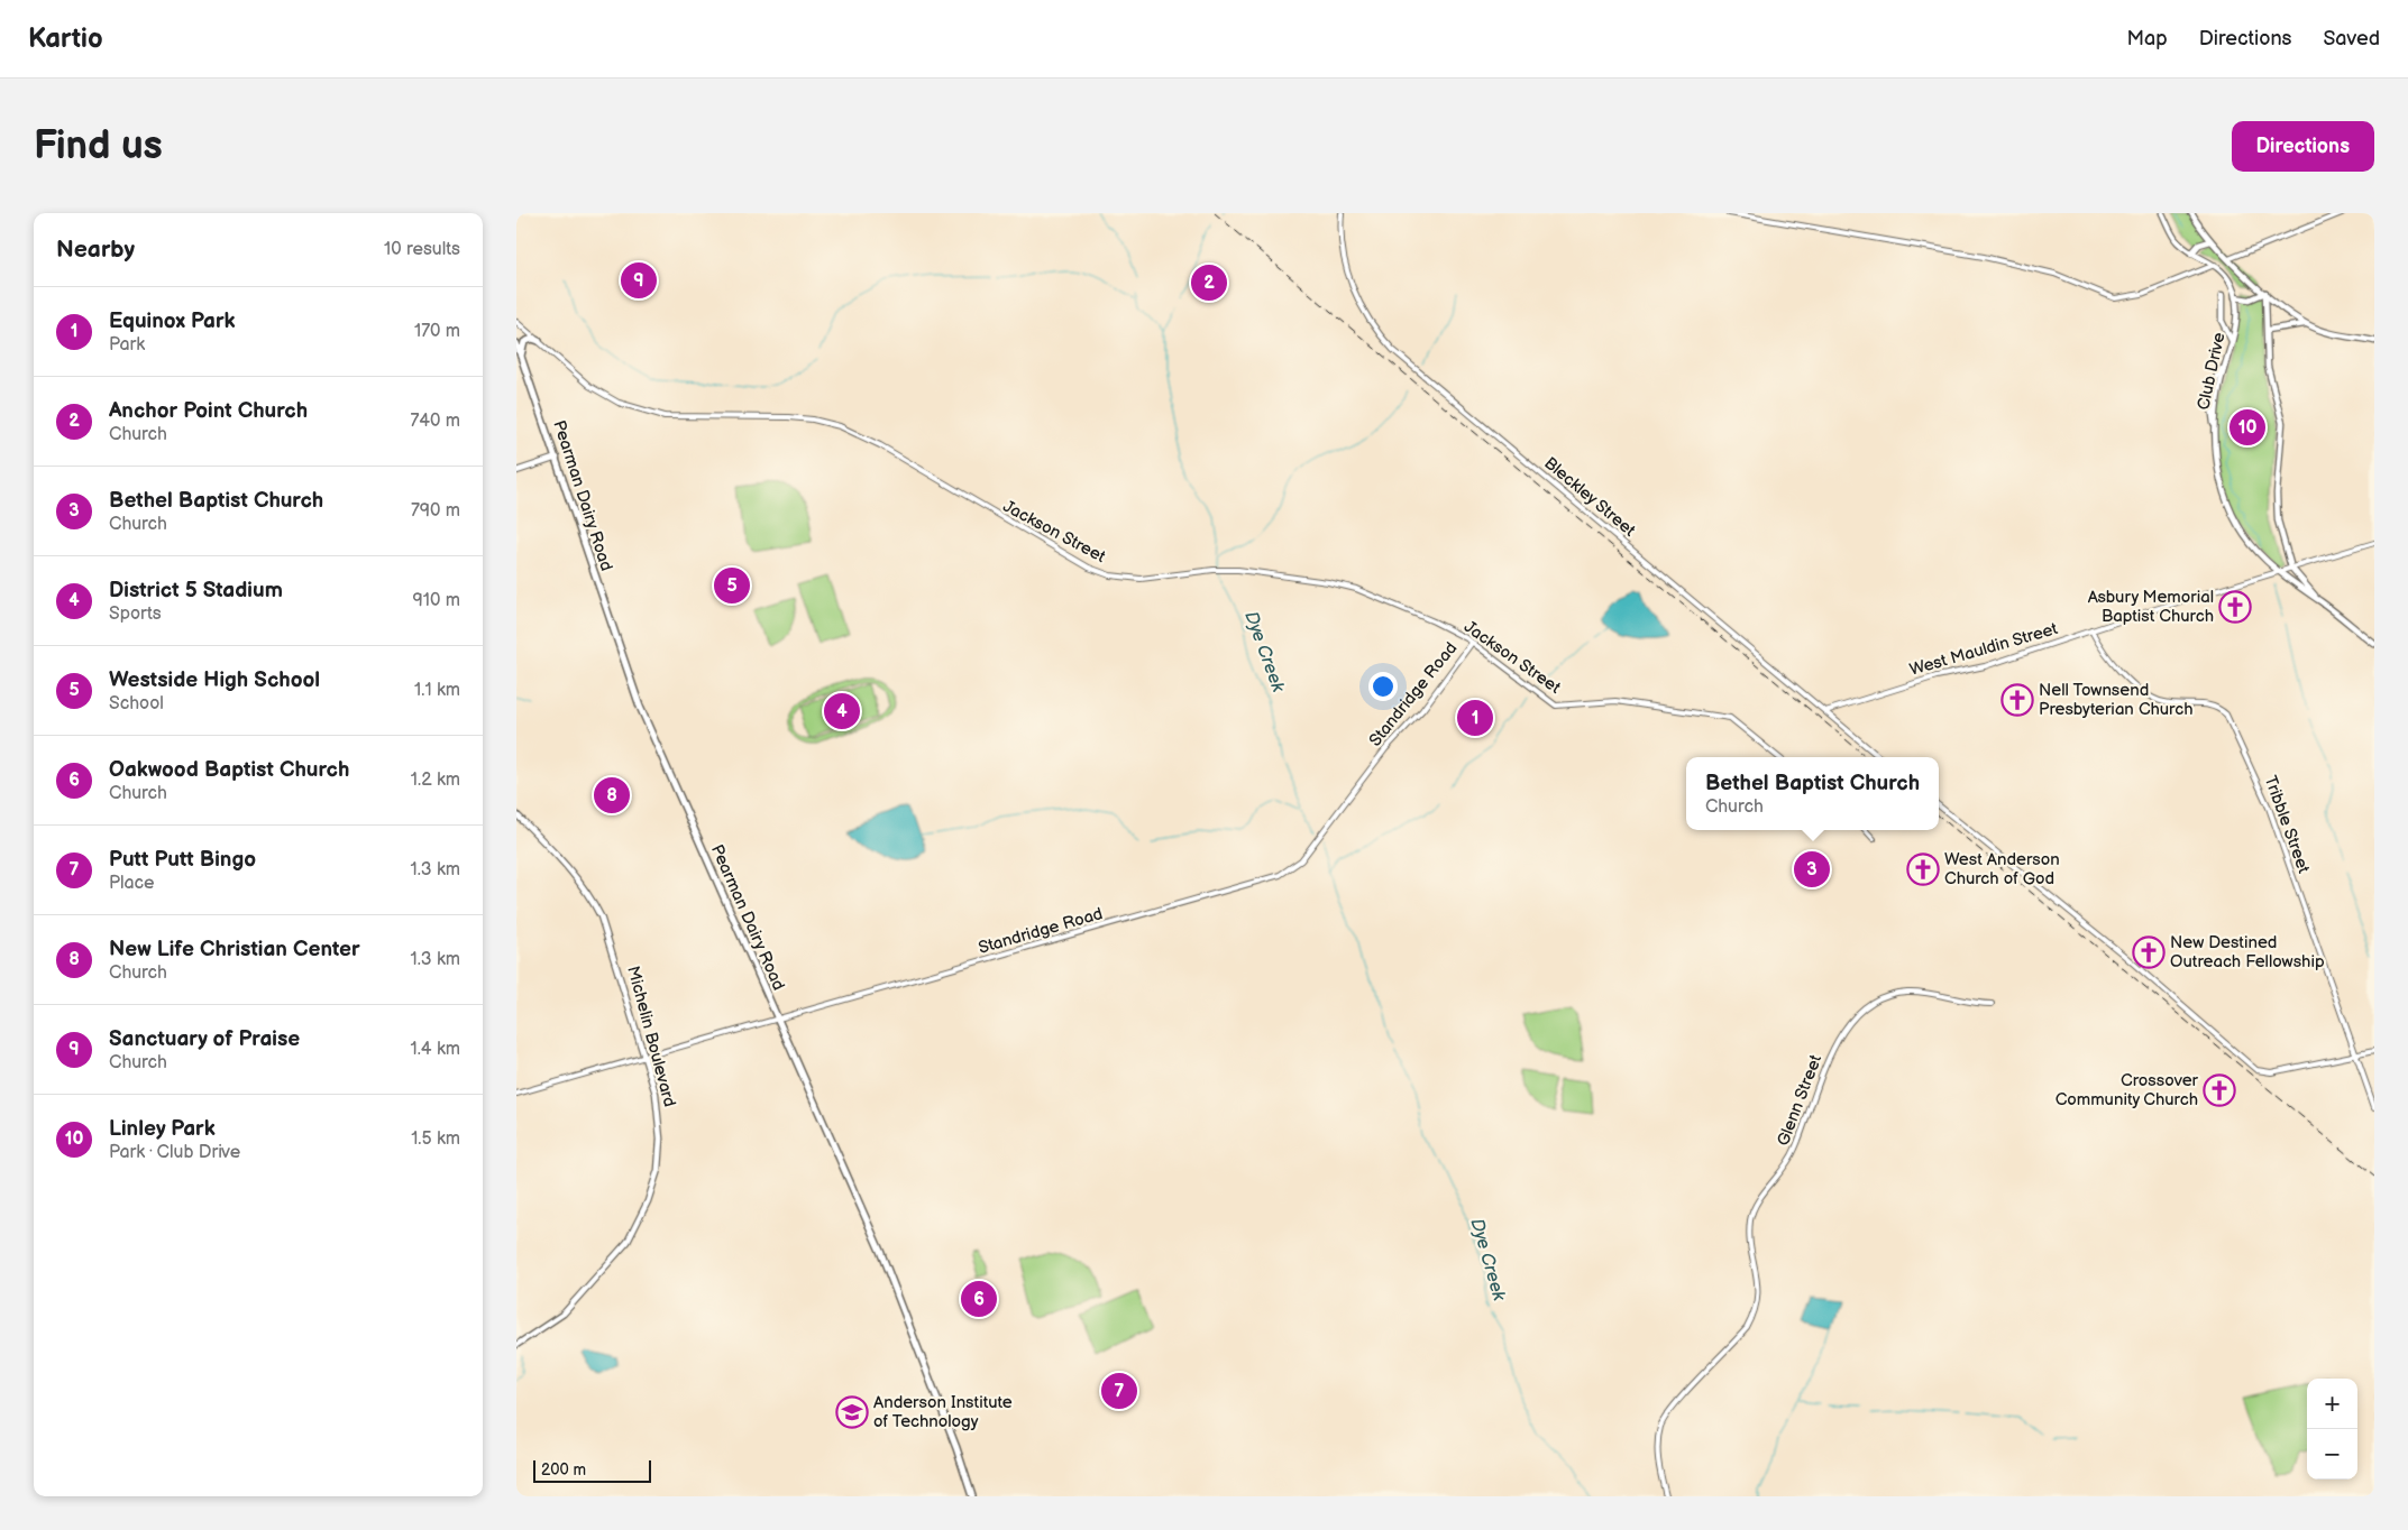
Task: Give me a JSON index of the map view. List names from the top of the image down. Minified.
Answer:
{"streets":{"highway":["Pearman Dairy Road"],"main road":["Club Drive","Michelin Boulevard"],"street":["Bleckley Street","Jackson Street","West Mauldin Street","Standridge Road","Tribble Street","Glenn Street"]},"crossings":[["Club Drive","West Mauldin Street"],["Pearman Dairy Road","Standridge Road"],["Bleckley Street","West Mauldin Street"],["Jackson Street","Standridge Road"],["West Mauldin Street","Tribble Street"],["Standridge Road","Michelin Boulevard"]],"water":["Dye Creek"],"places":{"church":["Asbury Memorial Baptist Church","Nell Townsend Presbyterian Church","West Anderson Church of God","New Destined Outreach Fellowship","Crossover Community Church"],"school or university":["Anderson Institute of Technology"]},"scale_bar":"200 m","page":{"header":"Kartio","nav":["Map","Directions","Saved"],"buttons":"Directions","title":"Find us","heading":["Nearby","10 results"],"pins":["9","2","10","5","4","1","8","3","6","7"],"list":[{"mark":"1","name":"Equinox Park","note":"Park","value":"170 m"},{"mark":"2","name":"Anchor Point Church","note":"Church","value":"740 m"},{"mark":"3","name":"Bethel Baptist Church","note":"Church","value":"790 m"},{"mark":"4","name":"District 5 Stadium","note":"Sports","value":"910 m"},{"mark":"5","name":"Westside High School","note":"School","value":"1.1 km"},{"mark":"6","name":"Oakwood Baptist Church","note":"Church","value":"1.2 km"},{"mark":"7","name":"Putt Putt Bingo","note":"Place","value":"1.3 km"},{"mark":"8","name":"New Life Christian Center","note":"Church","value":"1.3 km"},{"mark":"9","name":"Sanctuary of Praise","note":"Church","value":"1.4 km"},{"mark":"10","name":"Linley Park","note":"Park · Club Drive","value":"1.5 km"}],"popup":["Bethel Baptist Church","Church"],"map_buttons":["+","−"],"scale":"200 m"}}
